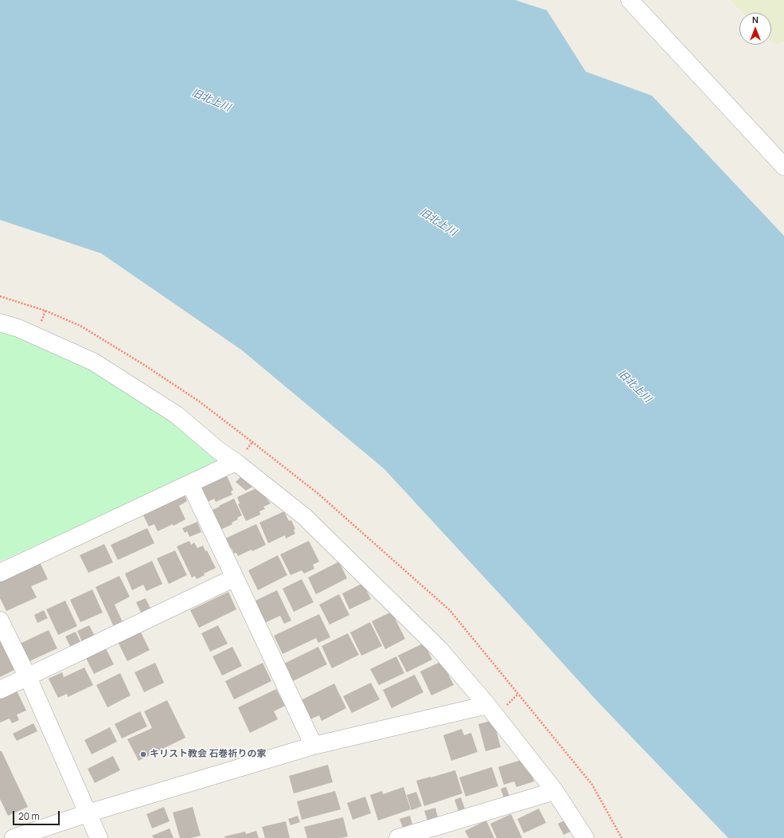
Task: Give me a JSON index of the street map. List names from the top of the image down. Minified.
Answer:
{"water":["旧北上川"],"places":["キリスト教会 石巻祈りの家"],"scale_bar":"20 m","north":"top"}
